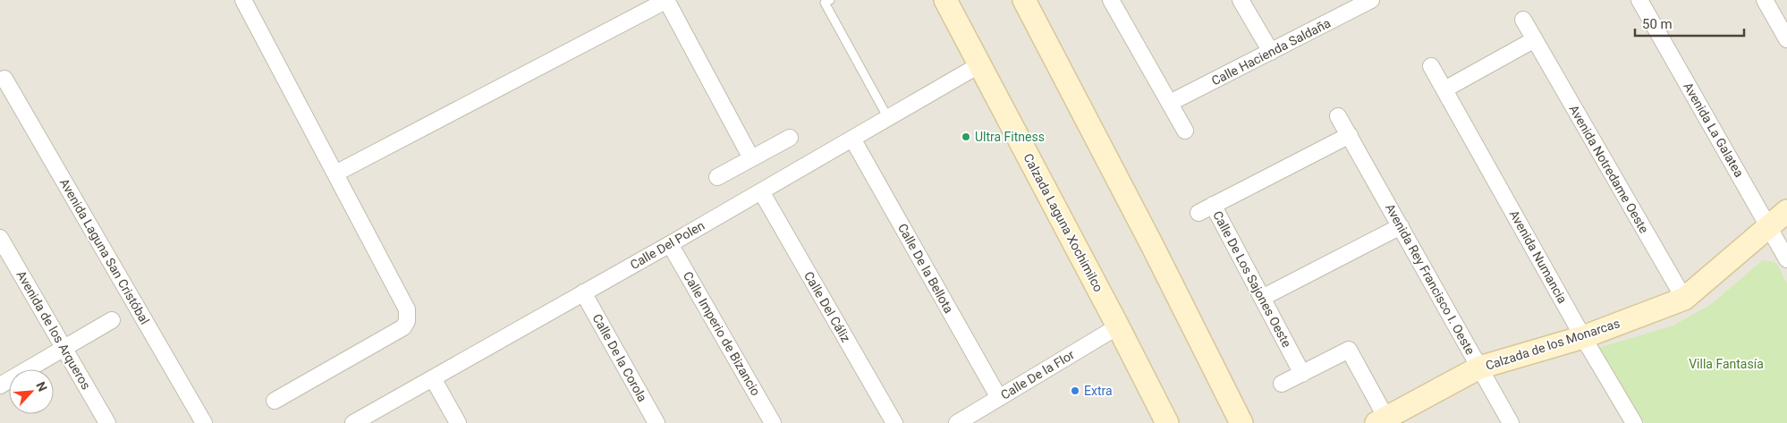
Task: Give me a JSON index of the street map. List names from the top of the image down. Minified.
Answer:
{"streets":{"main road":["Calzada Laguna Xochimilco","Calzada de los Monarcas"],"street":["Calle Hacienda Saldaña","Avenida La Galatea","Avenida Notredame Oeste","Calle Del Polen","Avenida Laguna San Cristóbal","Avenida Numancia","Calle De la Bellota","Calle De Los Sajones Oeste","Avenida Rey Francisco I. Oeste","Calle Del Cáliz","Avenida de los Arqueros","Calle Imperio de Bizancio","Calle De la Corola","Calle De la Flor"]},"crossings":[["Avenida La Galatea","Calzada de los Monarcas"],["Avenida Notredame Oeste","Calzada de los Monarcas"],["Calzada Laguna Xochimilco","Calle Del Polen"],["Calzada Laguna Xochimilco","Calle De la Flor"],["Calle Del Polen","Calle De la Bellota"],["Calle Del Polen","Calle Del Cáliz"],["Calle Del Polen","Calle Imperio de Bizancio"],["Calle Del Polen","Calle De la Corola"],["Avenida Numancia","Calzada de los Monarcas"],["Calle De la Bellota","Calle De la Flor"],["Calle De Los Sajones Oeste","Avenida Rey Francisco I. Oeste"],["Avenida Rey Francisco I. Oeste","Calzada de los Monarcas"]],"parks":["Villa Fantasía"],"places":["Ultra Fitness","Extra"],"scale_bar":"50 m","north":"top right"}
